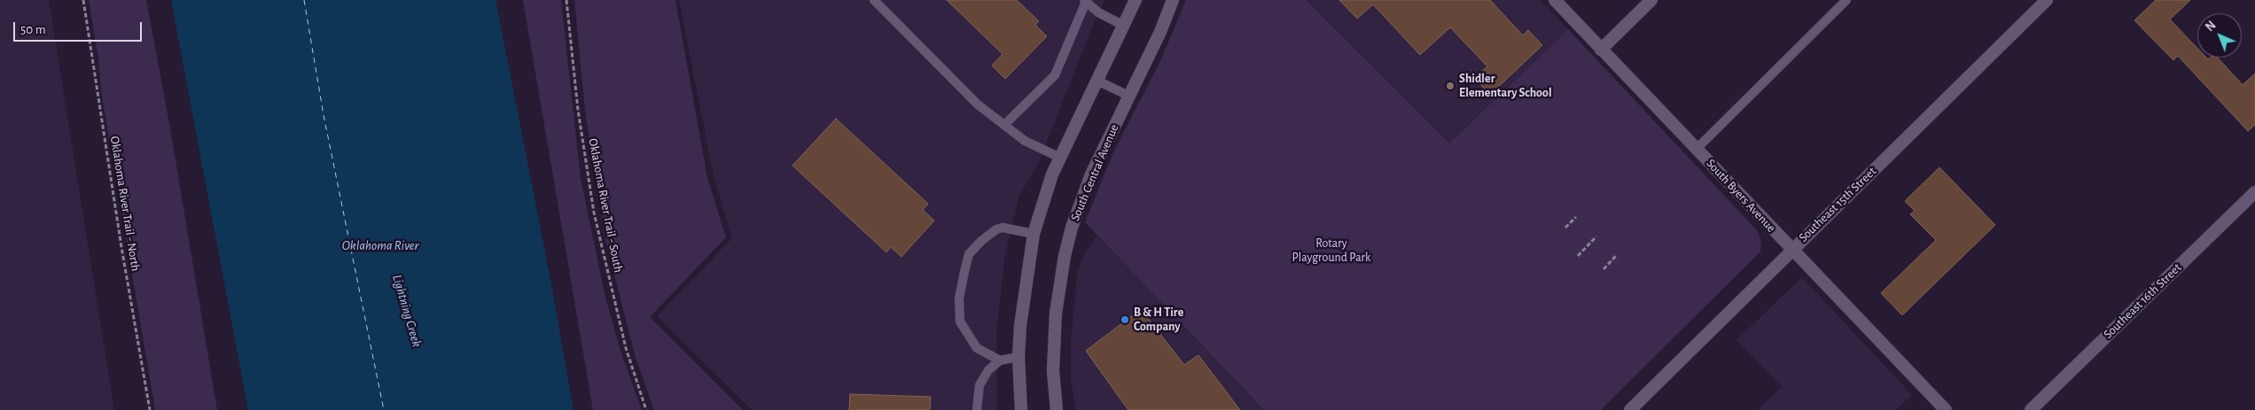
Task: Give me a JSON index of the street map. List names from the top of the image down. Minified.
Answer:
{"streets":{"main road":["South Central Avenue","South Byers Avenue","Southeast 15th Street","Southeast 16th Street"],"path":["Oklahoma River Trail - North","Oklahoma River Trail - South"]},"crossings":[["South Byers Avenue","Southeast 15th Street"]],"water":["Oklahoma River","Lightning Creek"],"parks":["Rotary Playground Park"],"places":["Shidler Elementary School","B & H Tire Company"],"scale_bar":"50 m","north":"top left"}
